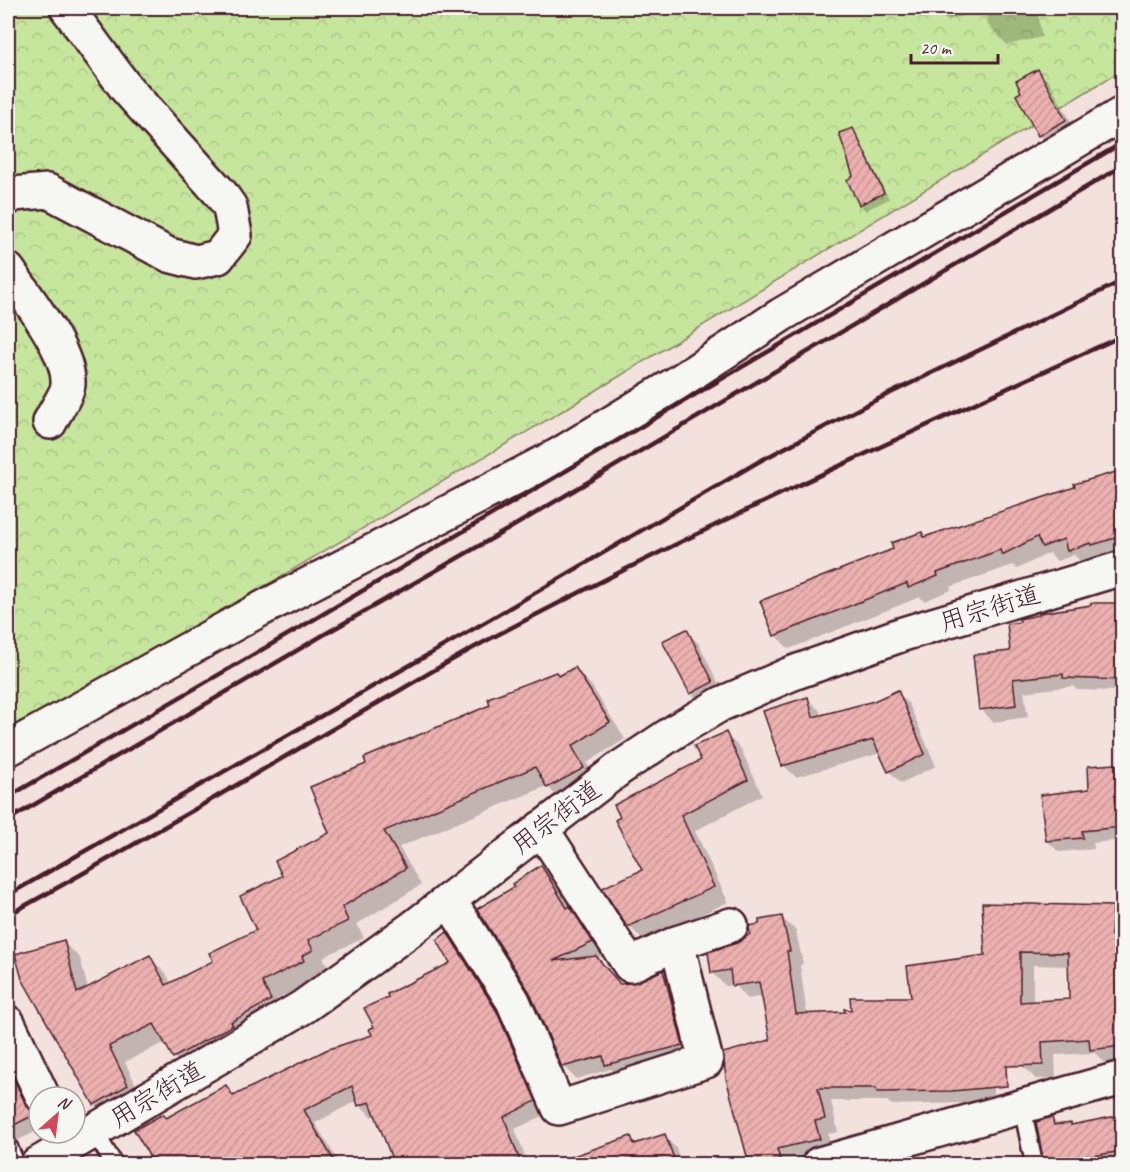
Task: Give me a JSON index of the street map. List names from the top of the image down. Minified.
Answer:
{"streets":{"street":["用宗街道"]},"scale_bar":"20 m","north":"top right"}
